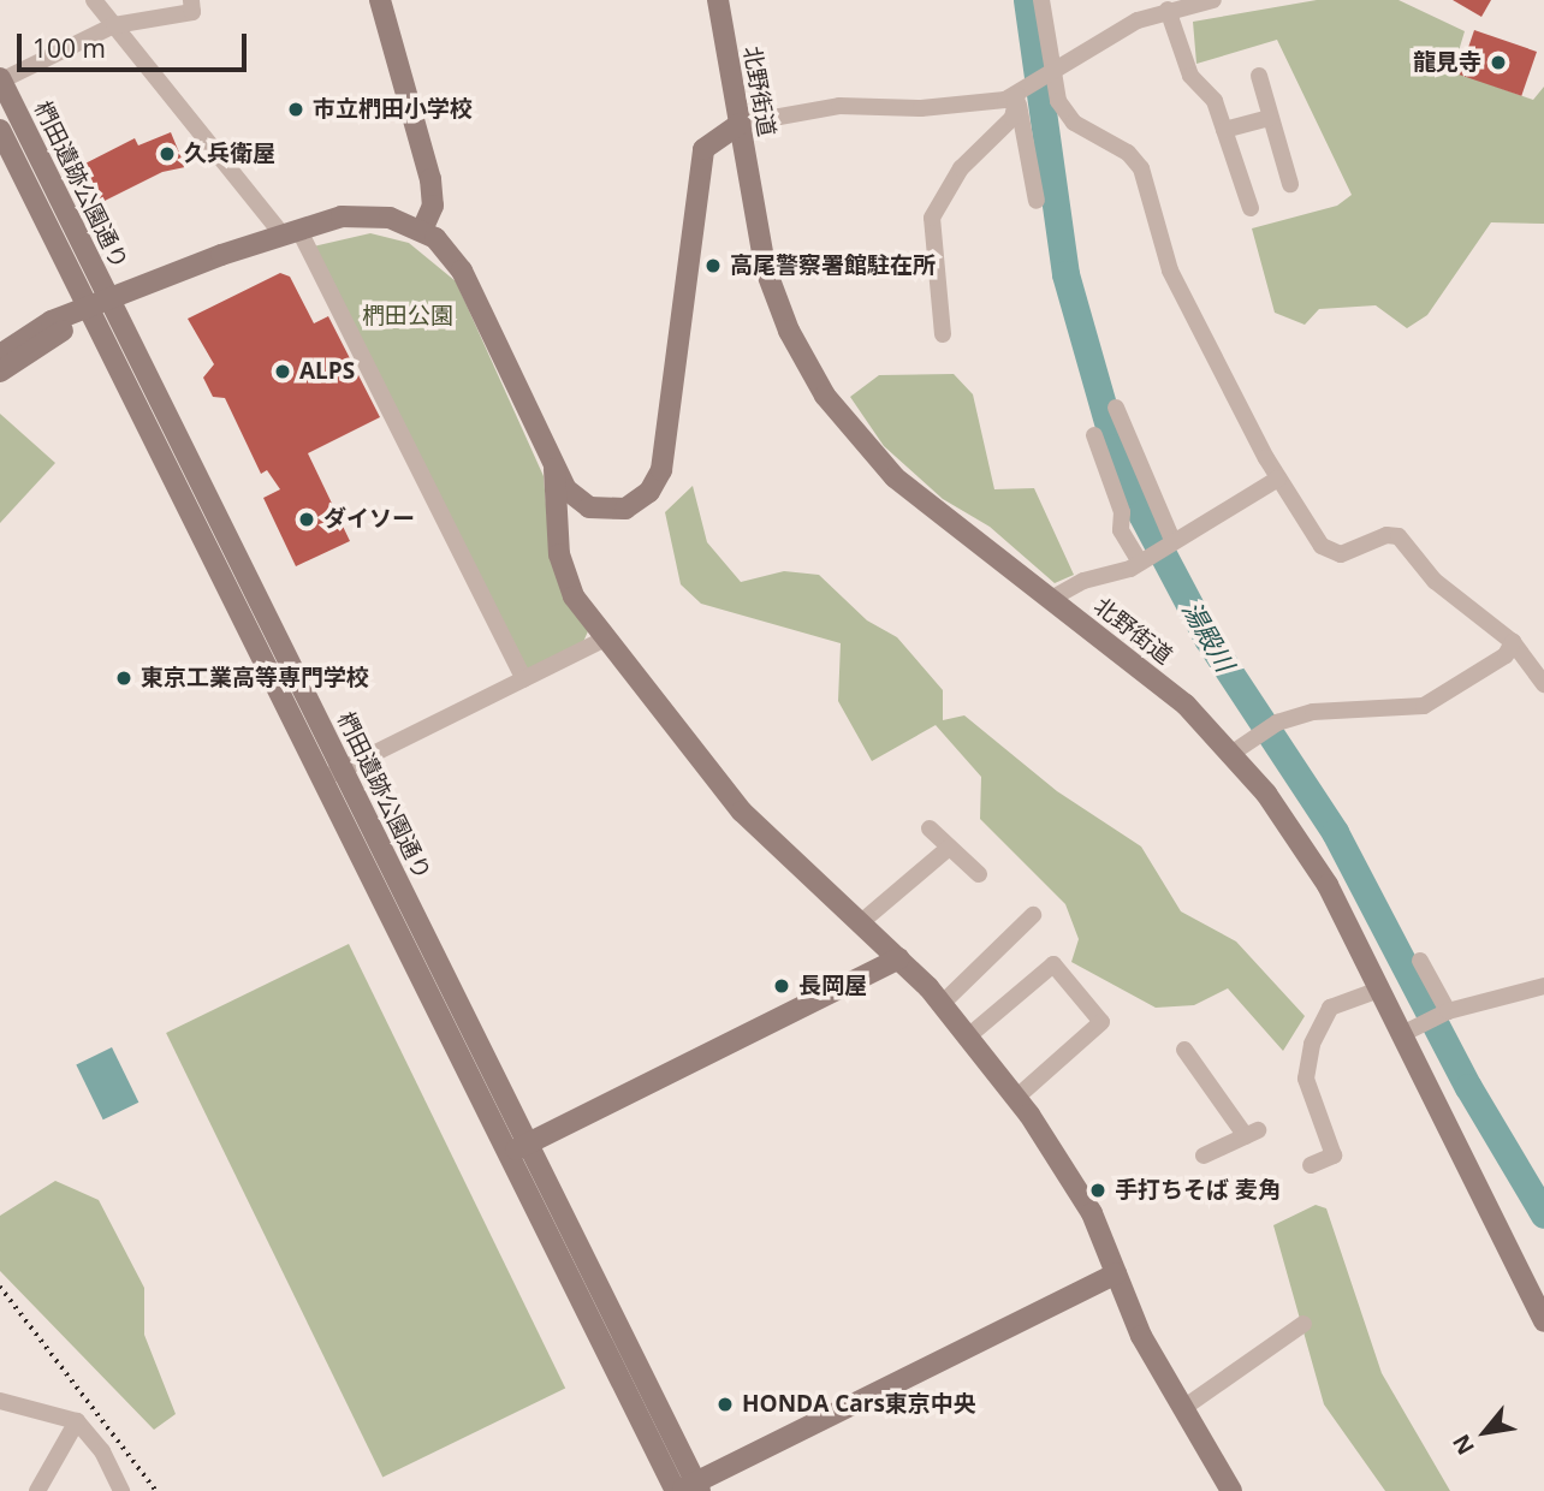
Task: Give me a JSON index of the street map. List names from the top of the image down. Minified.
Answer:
{"streets":{"street":["北野街道","椚田遺跡公園通り"]},"water":["湯殿川"],"parks":["椚田公園"],"places":["龍見寺","市立椚田小学校","久兵衛屋","高尾警察署館駐在所","ALPS","ダイソー","東京工業高等専門学校","長岡屋","手打ちそば 麦角","HONDA Cars東京中央"],"scale_bar":"100 m","north":"bottom left"}
